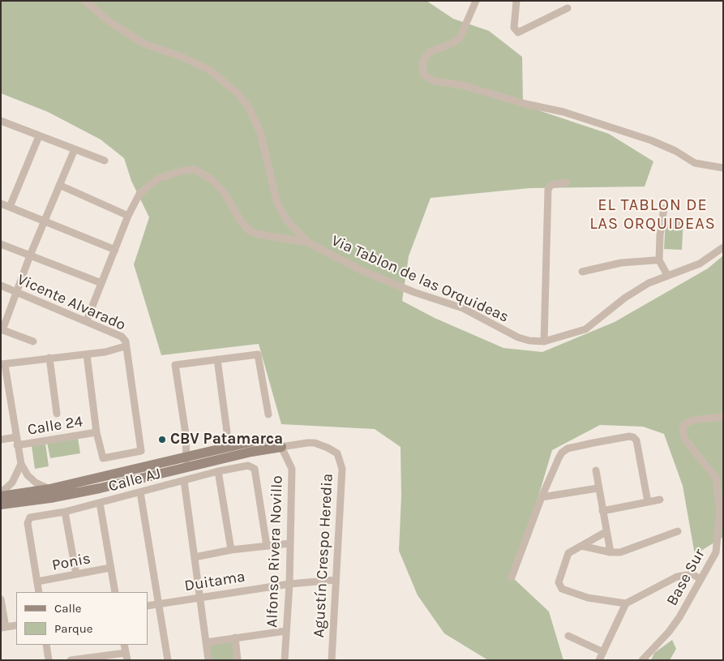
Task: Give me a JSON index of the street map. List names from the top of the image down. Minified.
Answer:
{"streets":{"street":["Via Tablon de las Orquideas","Vicente Alvarado","Calle 24","Calle AJ","Alfonso Rivera Novillo","Agustín Crespo Heredia","Ponis","Base Sur","Duitama"]},"crossings":[["Calle AJ","Ponis"],["Alfonso Rivera Novillo","Agustín Crespo Heredia"],["Alfonso Rivera Novillo","Duitama"],["Agustín Crespo Heredia","Duitama"]],"districts":["EL TABLON DE LAS ORQUIDEAS"],"places":["CBV Patamarca"],"legend":["Calle","Parque"]}
